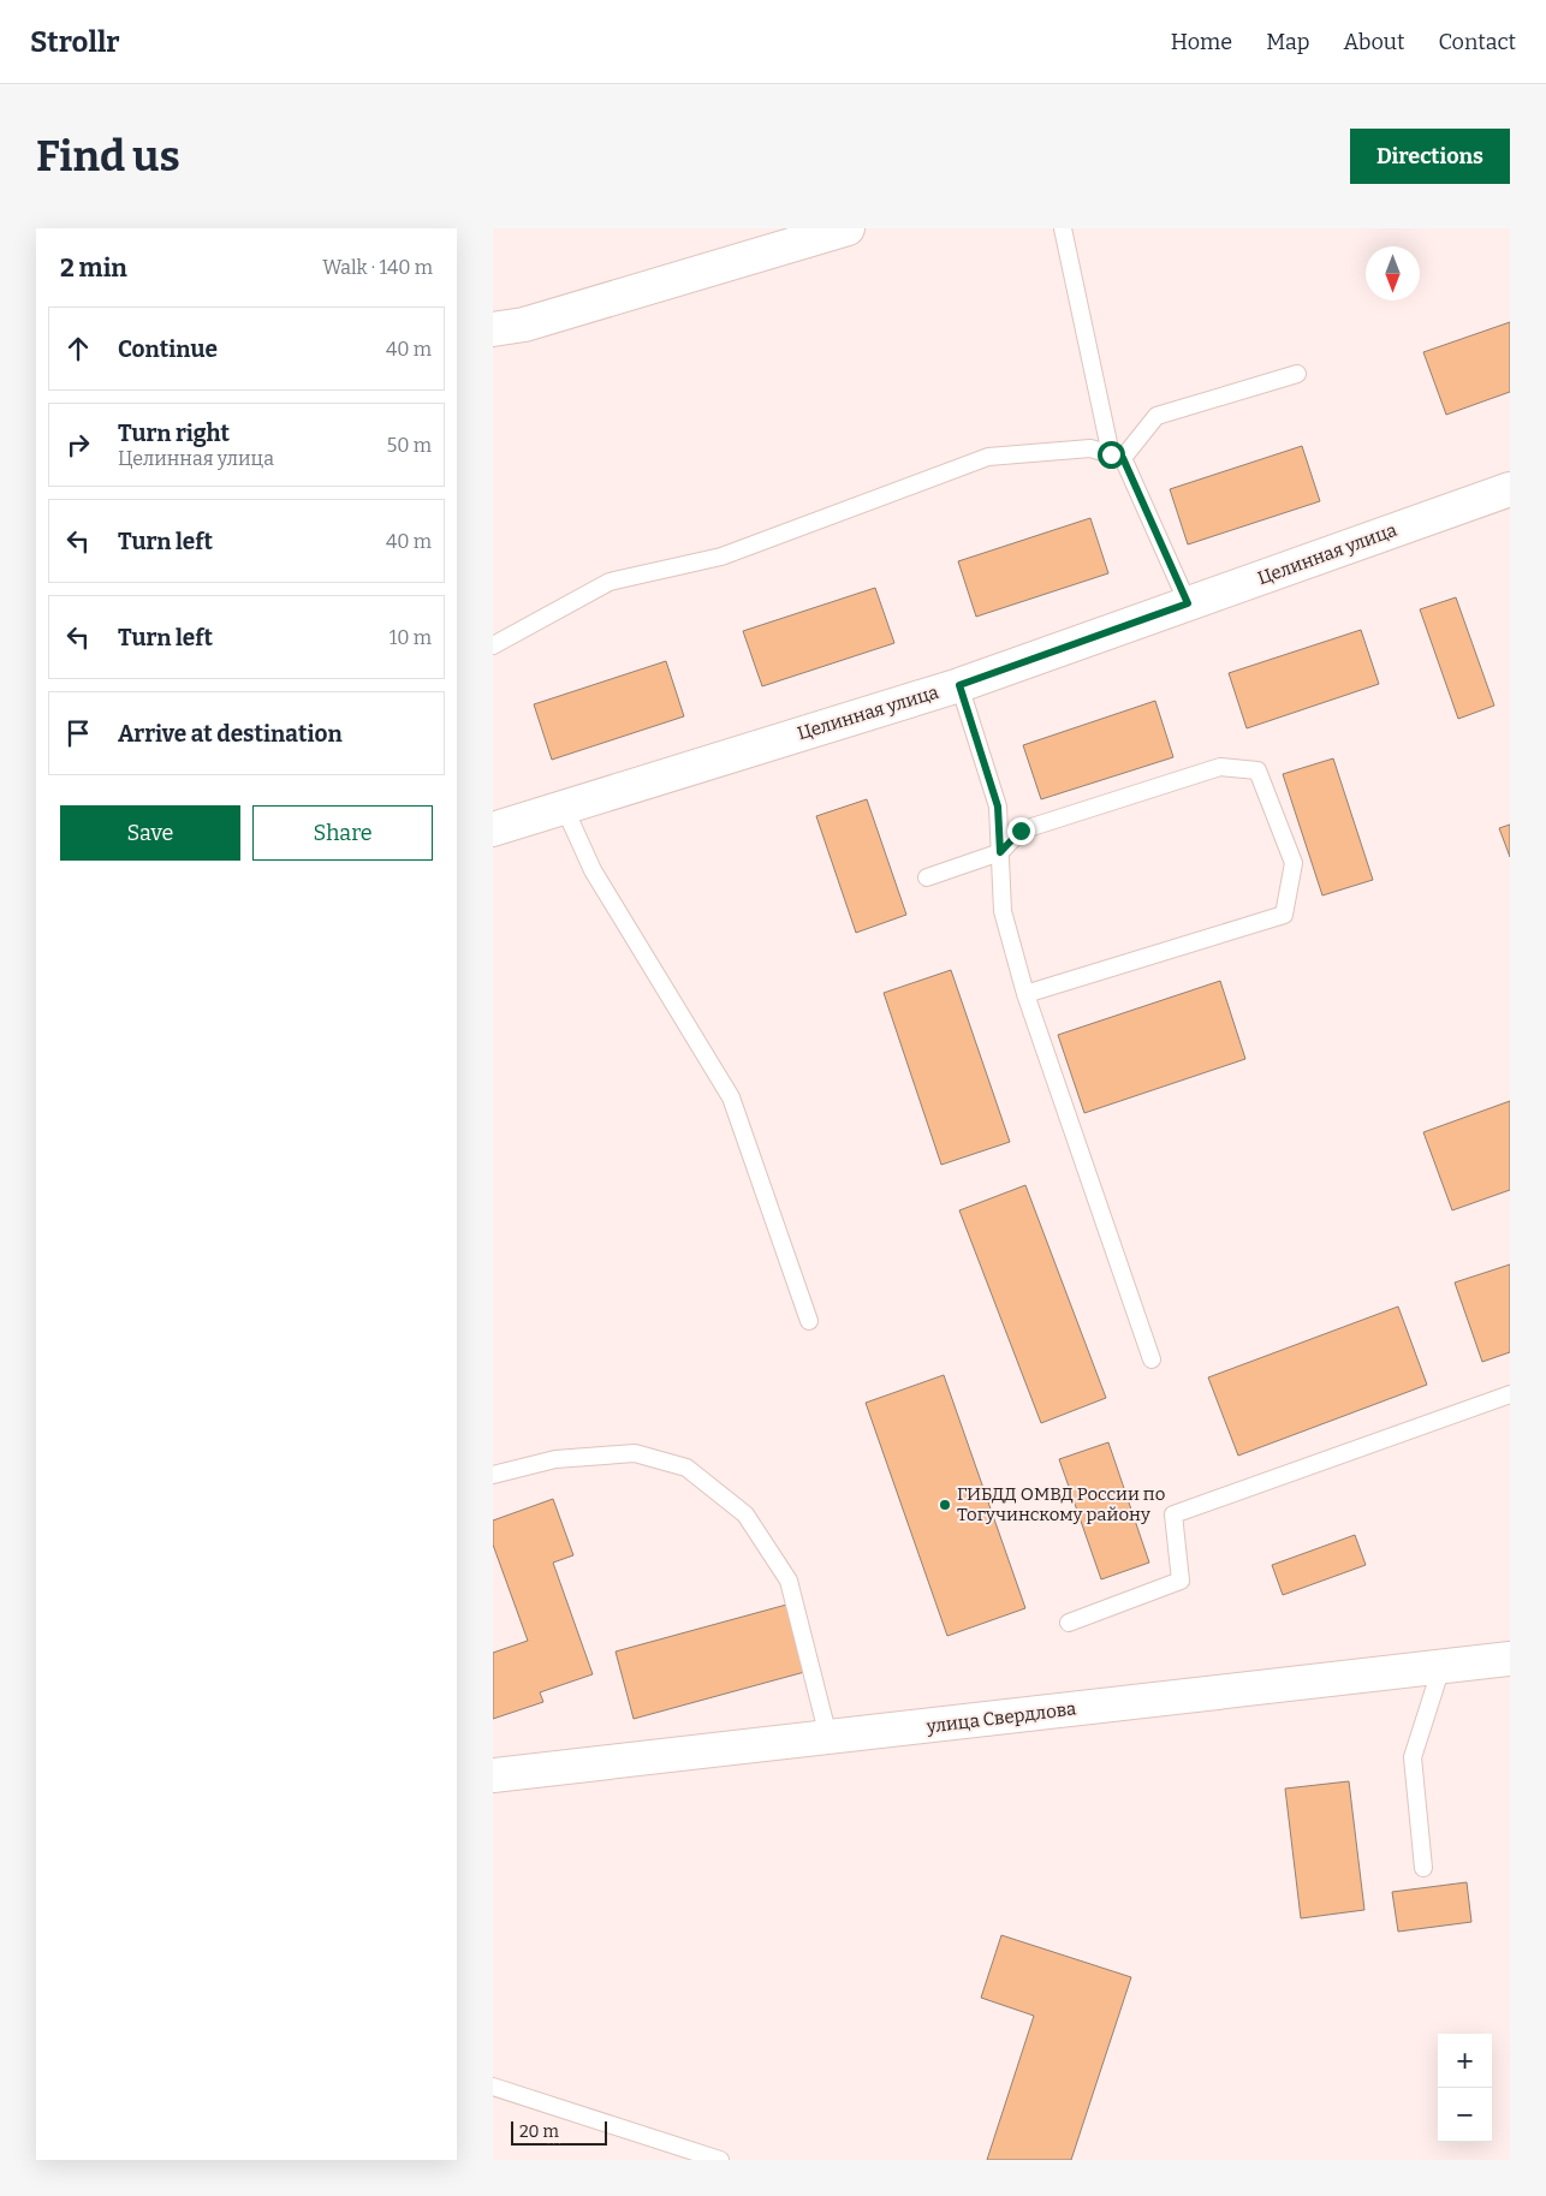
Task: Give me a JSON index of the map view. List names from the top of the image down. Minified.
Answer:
{"streets":{"street":["Целинная улица","улица Свердлова"]},"places":["ГИБДД ОМВД России по Тогучинскому району"],"scale_bar":"20 m","north":"bottom","page":{"header":"Strollr","nav":["Home","Map","About","Contact"],"buttons":["Directions",["Save","Share"]],"title":"Find us","heading":["2 min","Walk · 140 m"],"list":[["Continue","40 m"],["Turn right","Целинная улица","50 m"],["Turn left","40 m"],["Turn left","10 m"],"Arrive at destination"],"map_buttons":["+","−"],"scale":"20 m"}}
